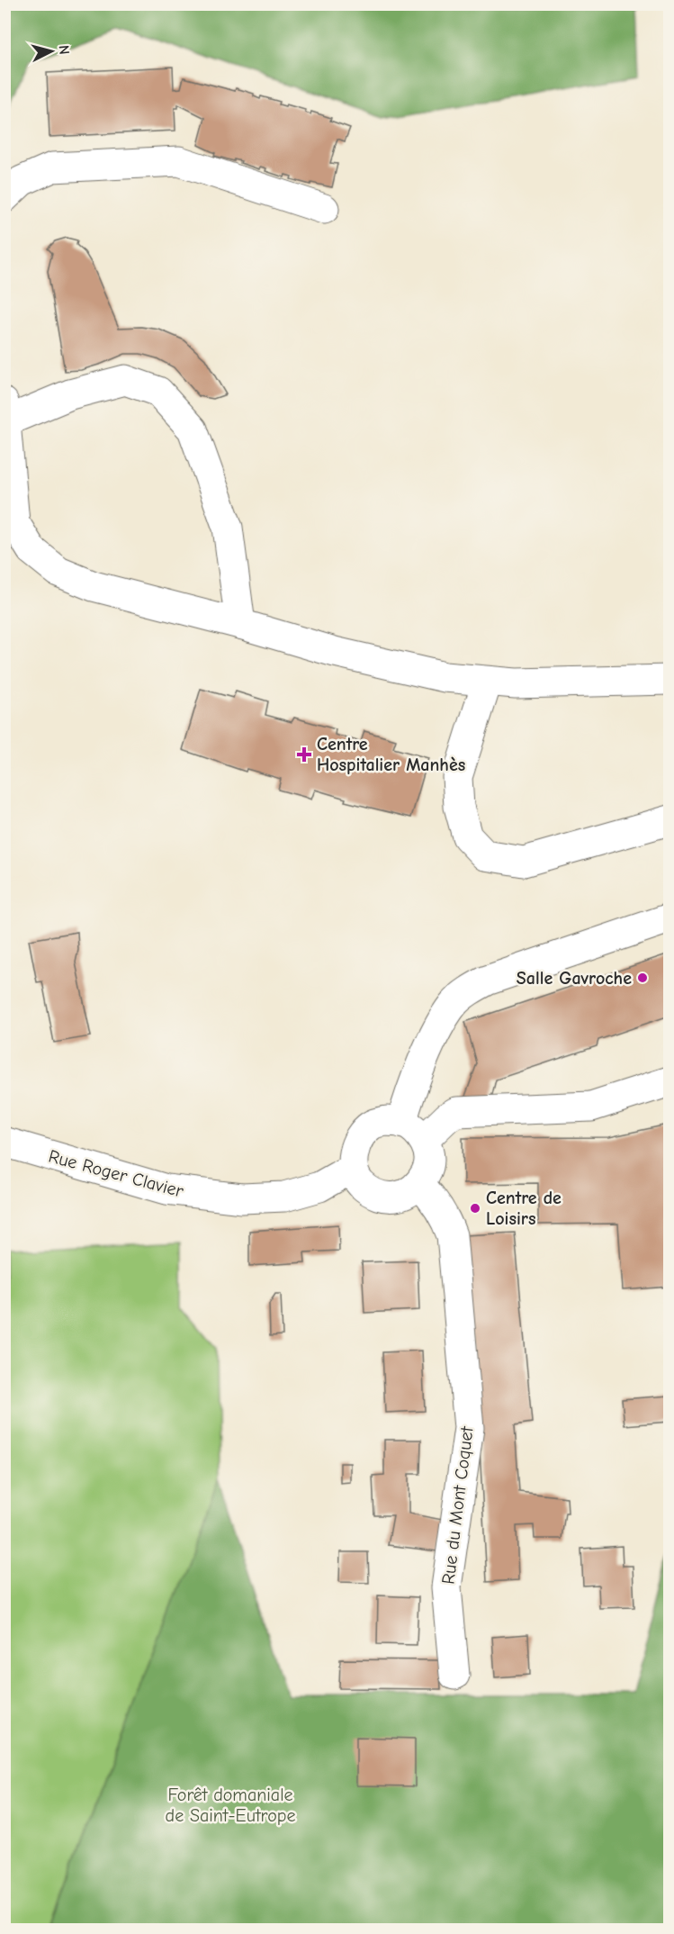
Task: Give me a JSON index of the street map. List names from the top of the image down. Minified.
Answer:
{"streets":{"street":["Rue Roger Clavier","Rue du Mont Coquet"]},"crossings":[["Rue Roger Clavier","Rue du Mont Coquet"]],"parks":["Forêt domaniale de Saint-Eutrope"],"places":{"health":["Centre Hospitalier Manhès"],"other":["Salle Gavroche","Centre de Loisirs"]},"north":"right"}
